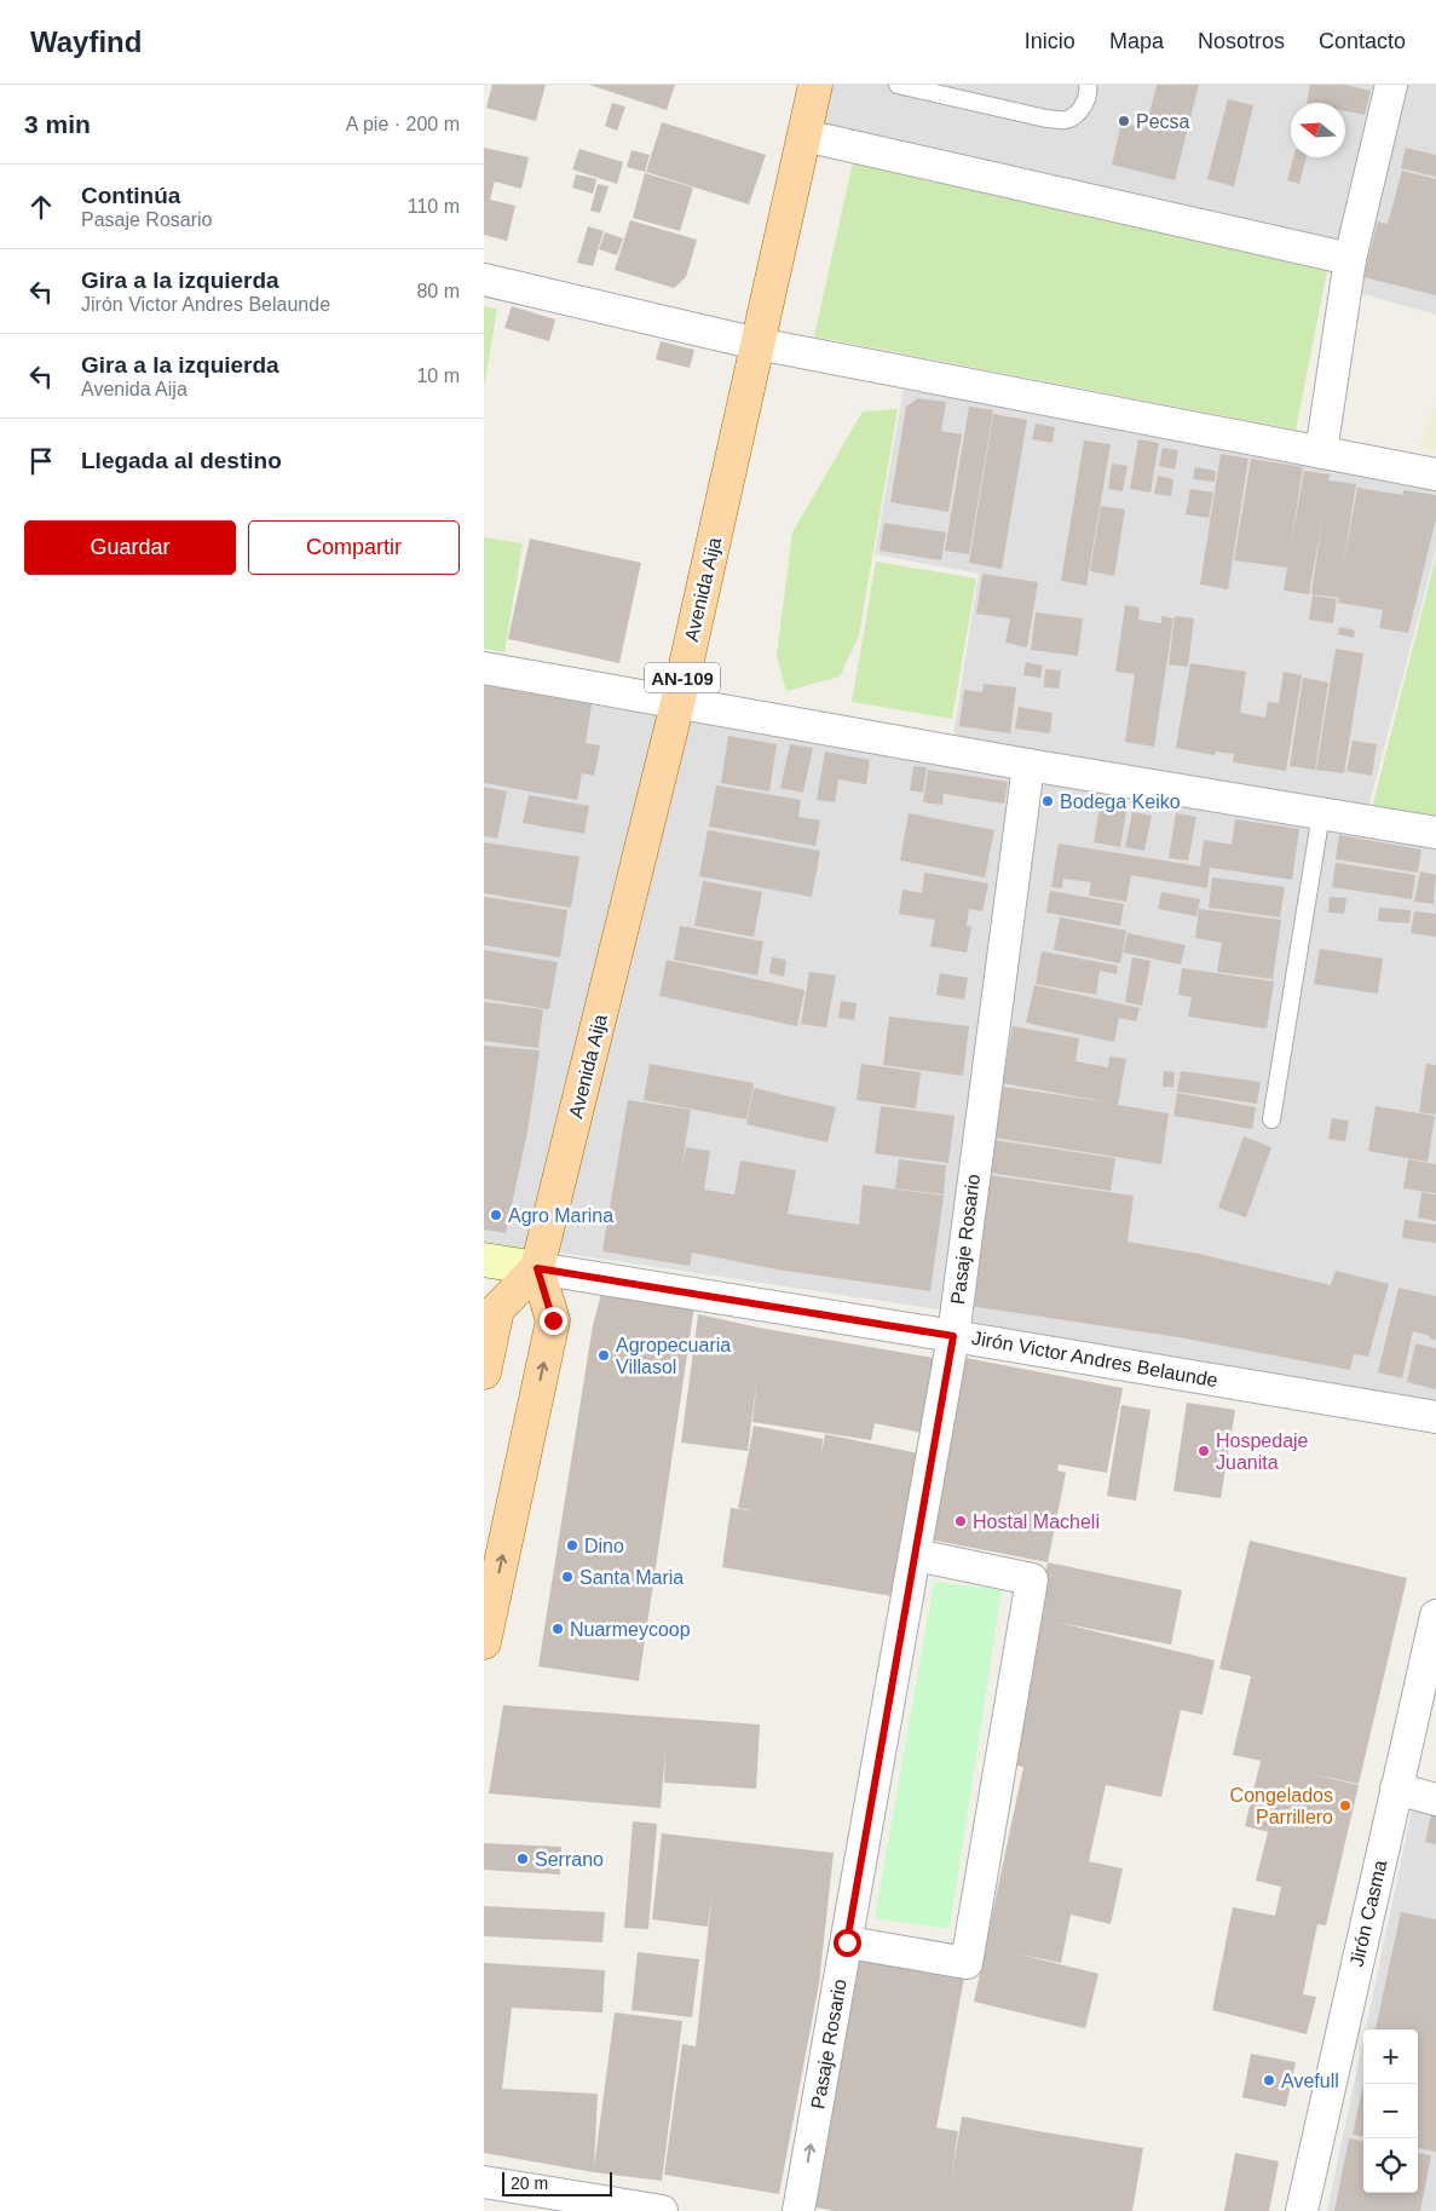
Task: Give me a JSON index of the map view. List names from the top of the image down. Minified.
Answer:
{"streets":{"main road":["Avenida Aija","AN-109"],"street":["Pasaje Rosario","Jirón Victor Andres Belaunde","Jirón Casma"]},"crossings":[["Avenida Aija","Jirón Victor Andres Belaunde"],["Pasaje Rosario","Jirón Victor Andres Belaunde"]],"places":["Pecsa","Bodega Keiko","Agro Marina","Agropecuaria Villasol","Hospedaje Juanita","Hostal Macheli","Dino","Santa Maria","Nuarmeycoop","Congelados Parrillero","Serrano","Avefull"],"scale_bar":"20 m","north":"left","page":{"header":"Wayfind","nav":["Inicio","Mapa","Nosotros","Contacto"],"heading":["3 min","A pie · 200 m"],"list":[["Continúa","Pasaje Rosario","110 m"],["Gira a la izquierda","Jirón Victor Andres Belaunde","80 m"],["Gira a la izquierda","Avenida Aija","10 m"],"Llegada al destino"],"buttons":["Guardar","Compartir"],"map_buttons":["+","−"],"scale":"20 m"}}
